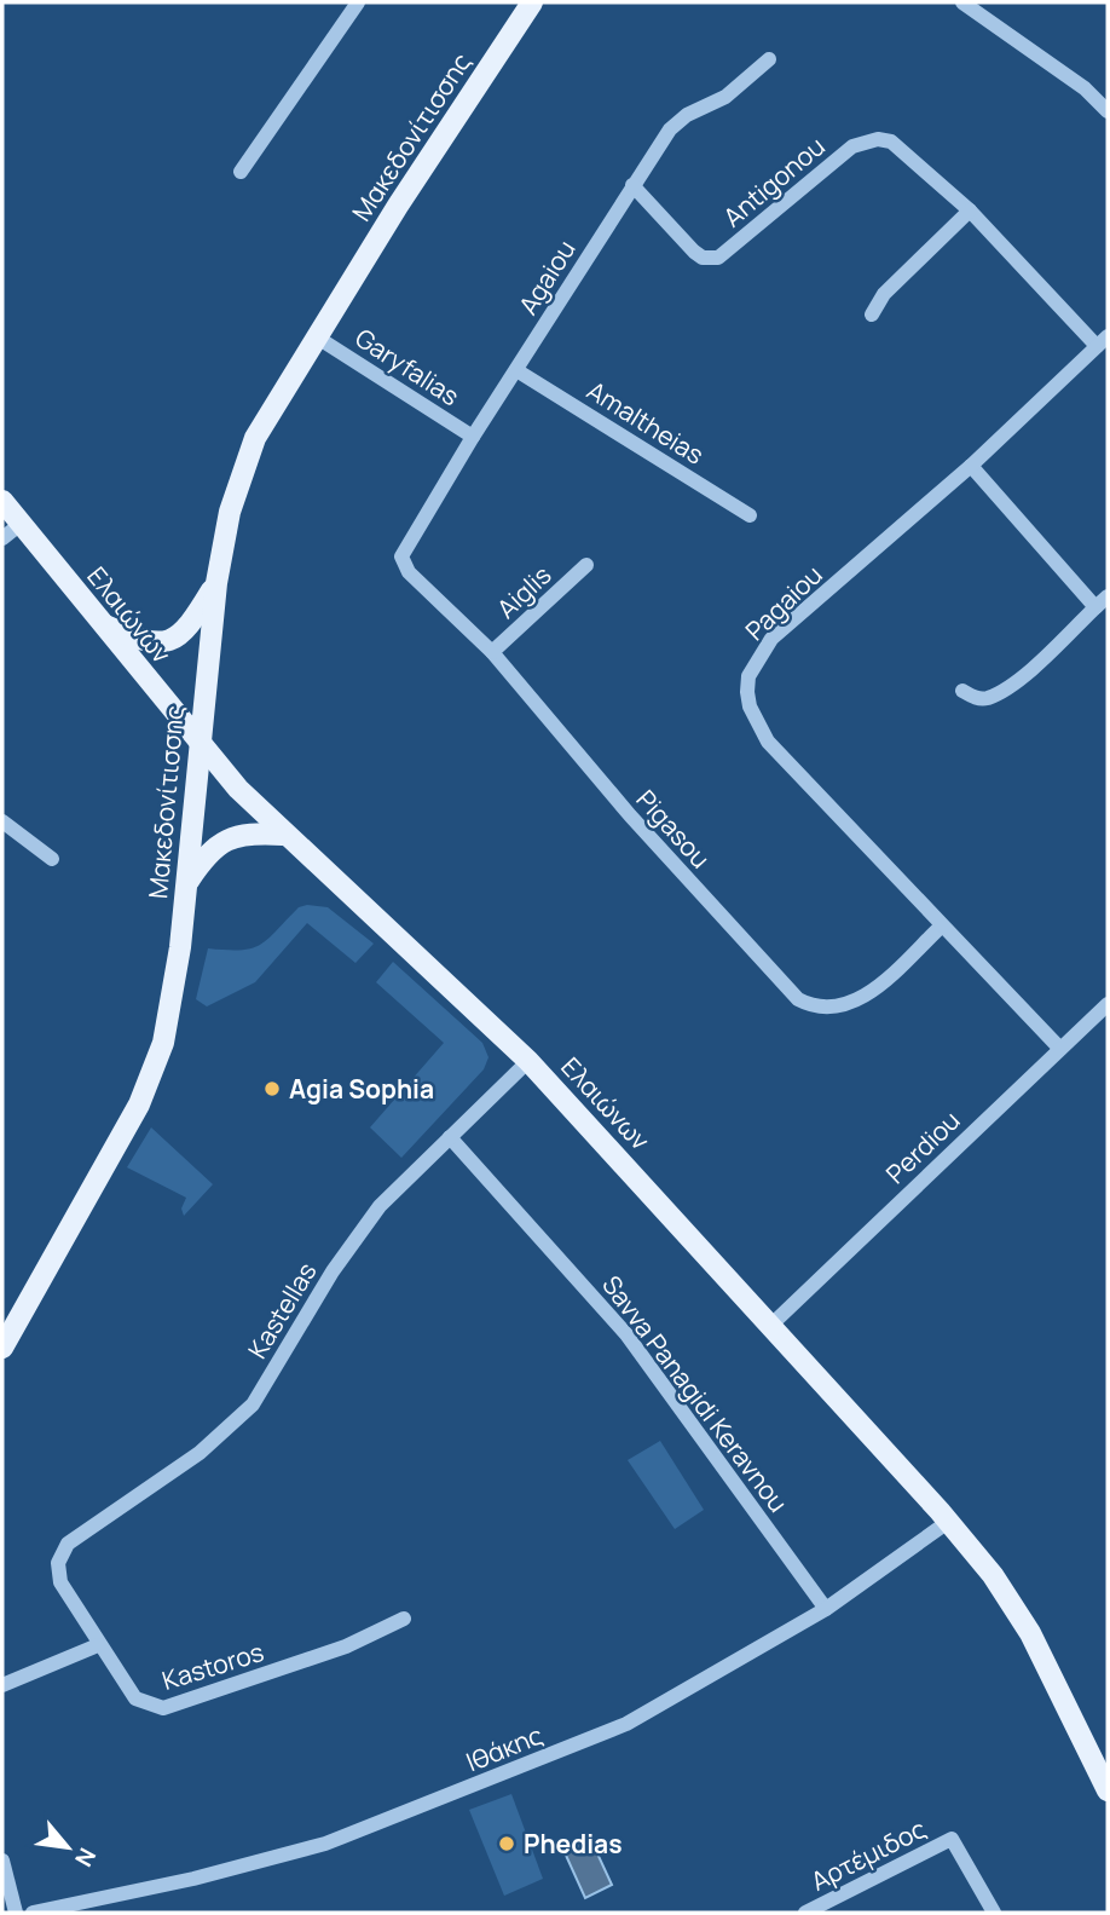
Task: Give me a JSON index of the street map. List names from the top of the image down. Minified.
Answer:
{"streets":{"main road":["Μακεδονίτισσης","Ελαιώνων"],"street":["Antigonou","Agaiou","Garyfalias","Amaltheias","Aiglis","Pagaiou","Pigasou","Perdiou","Kastellas","Savva Panagidi Keravnou","Kastoros","Ιθάκης","Αρτέμιδος"]},"crossings":[["Μακεδονίτισσης","Garyfalias"],["Μακεδονίτισσης","Ελαιώνων"],["Antigonou","Agaiou"],["Agaiou","Garyfalias"],["Agaiou","Amaltheias"],["Agaiou","Pigasou"],["Aiglis","Pigasou"],["Pagaiou","Pigasou"],["Pagaiou","Perdiou"],["Ελαιώνων","Perdiou"],["Ελαιώνων","Kastellas"],["Ελαιώνων","Ιθάκης"],["Kastellas","Savva Panagidi Keravnou"],["Kastellas","Kastoros"],["Savva Panagidi Keravnou","Ιθάκης"]],"places":["Agia Sophia","Phedias"],"north":"bottom right"}
